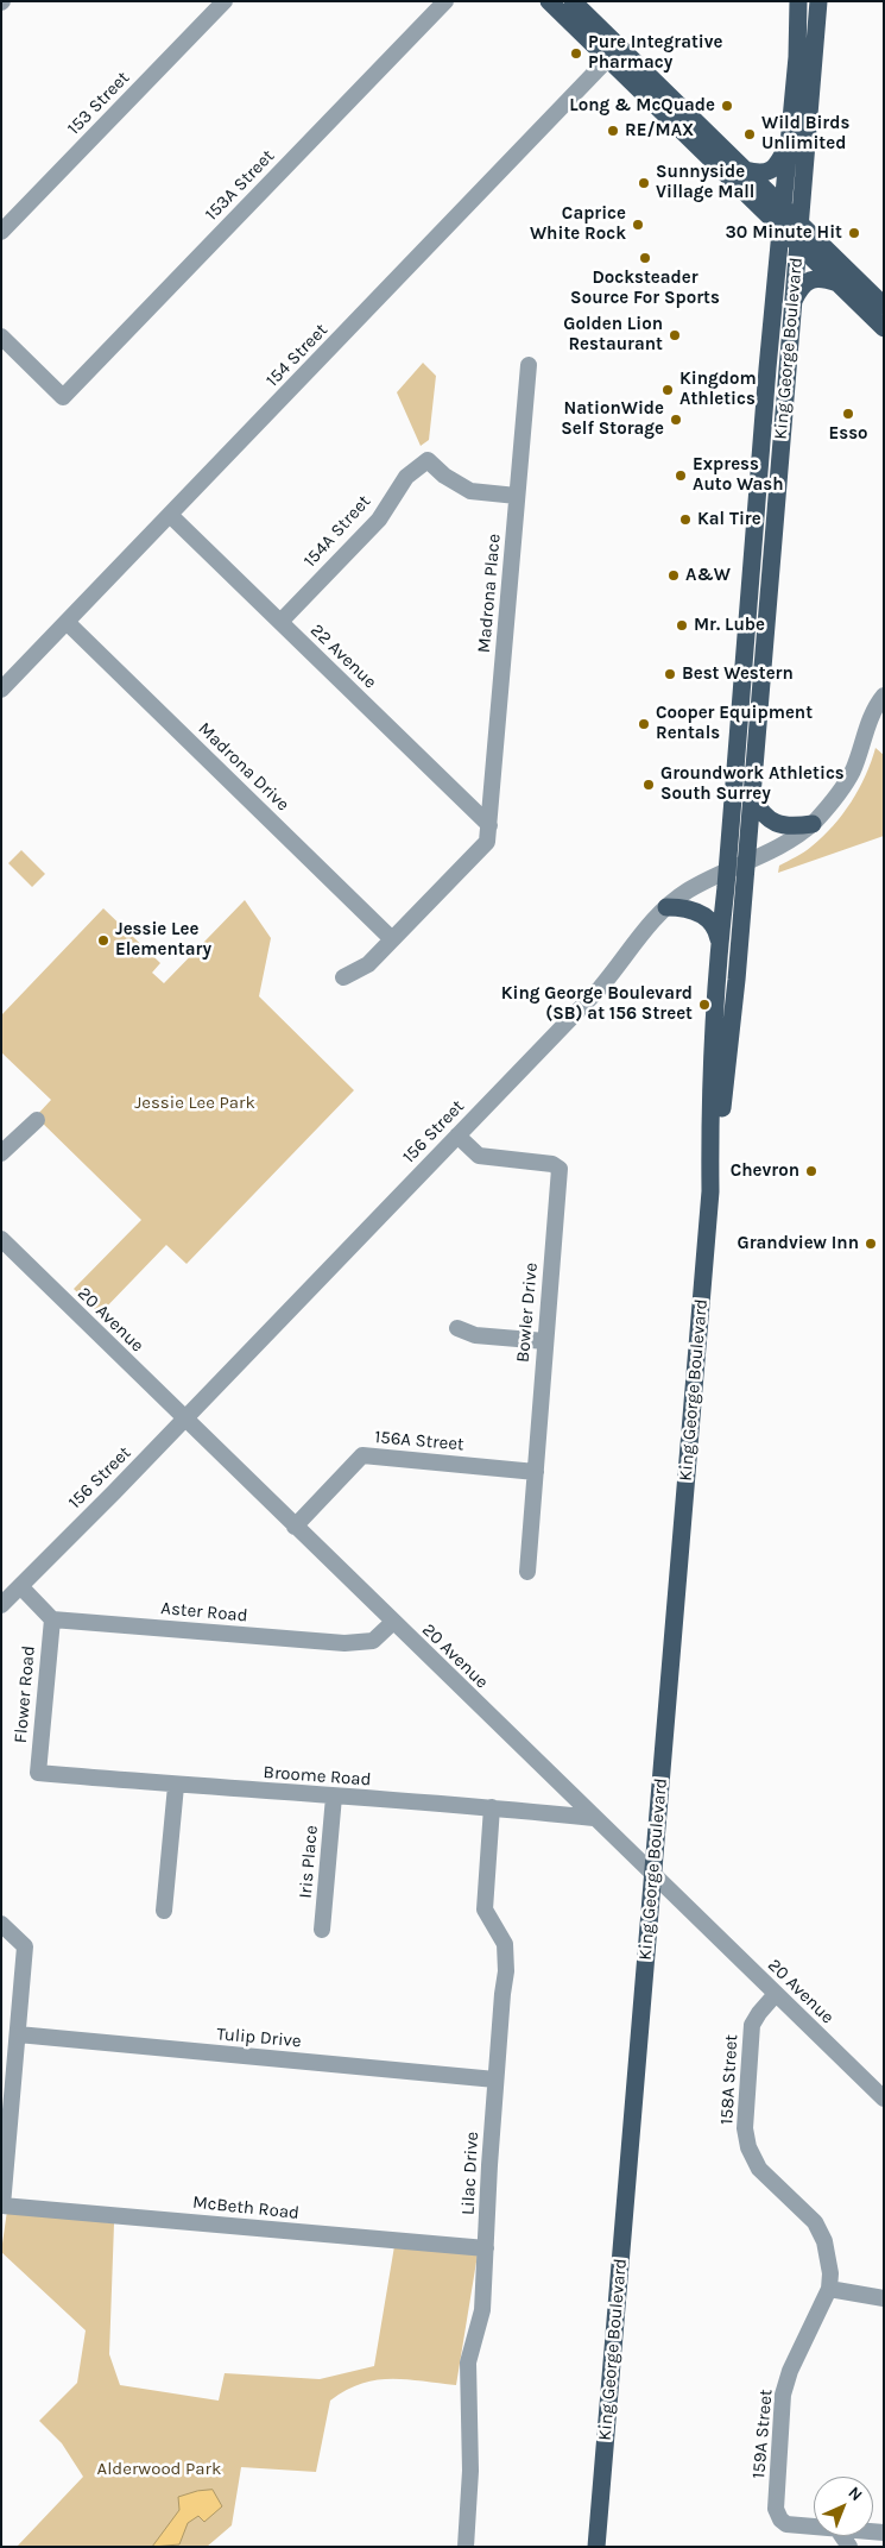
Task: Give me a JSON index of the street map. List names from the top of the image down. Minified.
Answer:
{"streets":{"main road":["King George Boulevard"],"street":["153 Street","153A Street","154 Street","154A Street","Madrona Place","22 Avenue","Madrona Drive","156 Street","Bowler Drive","20 Avenue","156A Street","Aster Road","Flower Road","Broome Road","Iris Place","Tulip Drive","158A Street","Lilac Drive","McBeth Road","159A Street"]},"crossings":[["King George Boulevard","156 Street"],["King George Boulevard","20 Avenue"],["154 Street","22 Avenue"],["154 Street","Madrona Drive"],["154A Street","Madrona Place"],["154A Street","22 Avenue"],["Madrona Place","22 Avenue"],["156 Street","Bowler Drive"],["156 Street","20 Avenue"],["Bowler Drive","156A Street"],["20 Avenue","156A Street"],["20 Avenue","Aster Road"],["20 Avenue","Broome Road"],["20 Avenue","158A Street"],["Aster Road","Flower Road"],["Flower Road","Broome Road"],["Broome Road","Iris Place"],["Broome Road","Lilac Drive"],["Tulip Drive","Lilac Drive"],["158A Street","159A Street"],["Lilac Drive","McBeth Road"]],"parks":["Jessie Lee Park","Alderwood Park"],"places":["Pure Integrative Pharmacy","Long & McQuade","RE/MAX","Wild Birds Unlimited","Sunnyside Village Mall","Caprice White Rock","30 Minute Hit","Docksteader Source For Sports","Golden Lion Restaurant","Kingdom Athletics","Esso","NationWide Self Storage","Express Auto Wash","Kal Tire","A&W","Mr. Lube","Best Western","Cooper Equipment Rentals","Groundwork Athletics South Surrey","Jessie Lee Elementary","King George Boulevard (SB) at 156 Street","Chevron","Grandview Inn"],"north":"top right"}
